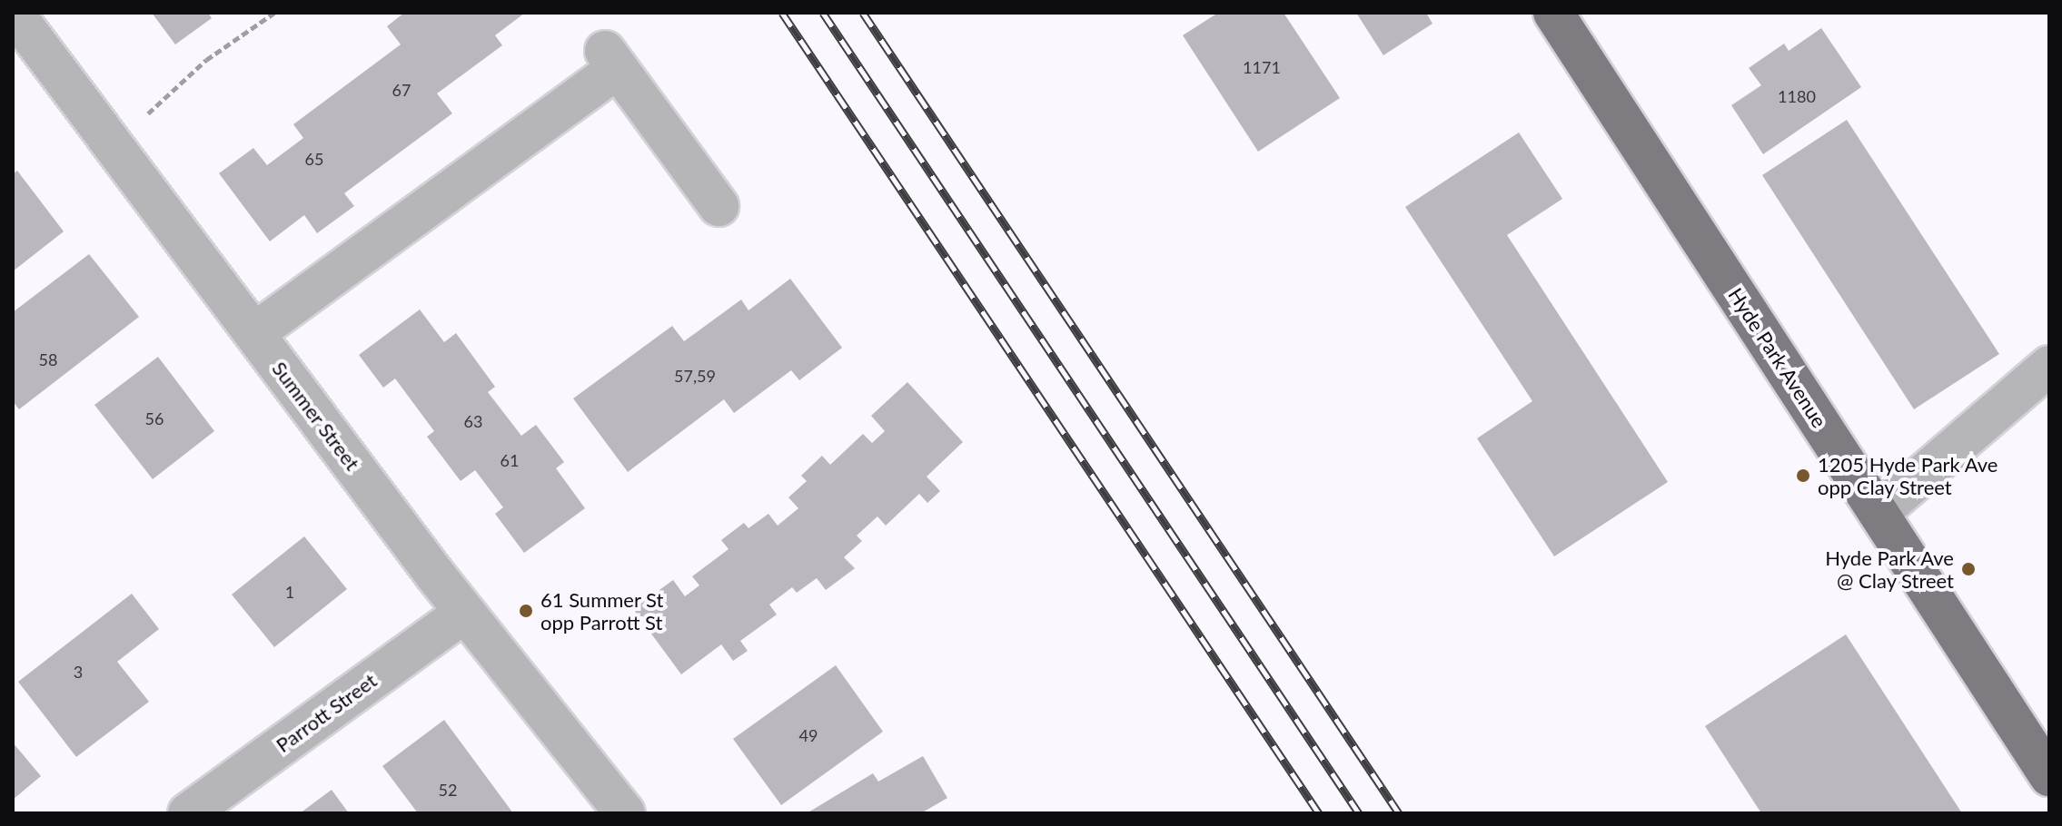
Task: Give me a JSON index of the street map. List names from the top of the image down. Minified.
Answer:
{"streets":{"main road":["Hyde Park Avenue"],"street":["Summer Street","Parrott Street"]},"crossings":[["Summer Street","Parrott Street"]],"places":["1205 Hyde Park Ave opp Clay Street","Hyde Park Ave @ Clay Street","61 Summer St opp Parrott St"],"house_numbers":["1171","67","1180","65","58","57,59","56","63","61","1","3","49","52"]}
